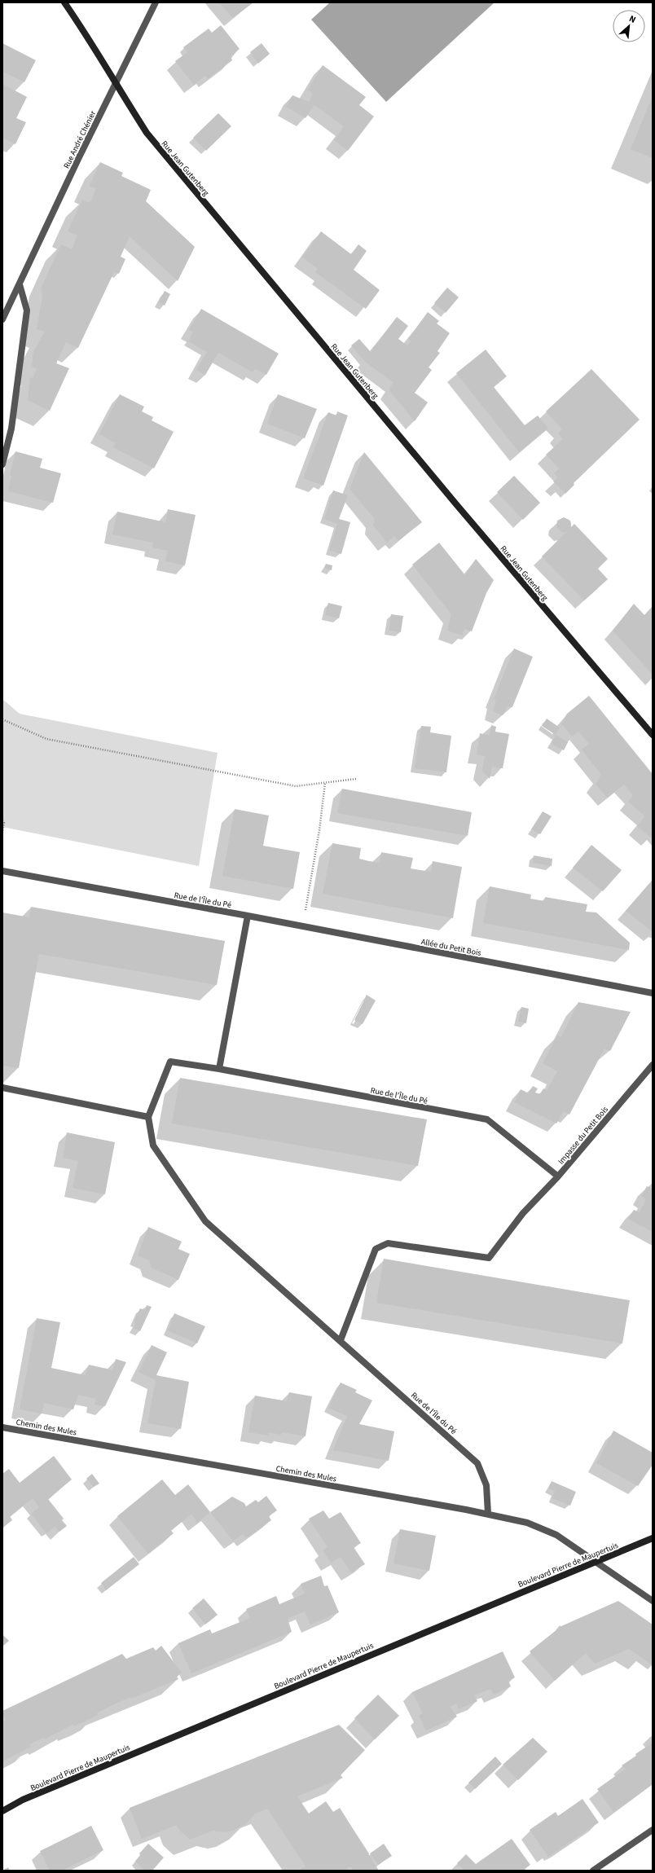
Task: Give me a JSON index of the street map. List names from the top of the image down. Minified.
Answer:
{"streets":{"main road":["Rue Jean Gutenberg","Boulevard Pierre de Maupertuis"],"street":["Rue André Chénier","Rue de l'Île du Pé","Allée du Petit Bois","Impasse du Petit Bois","Chemin des Mules"]},"crossings":[["Rue André Chénier","Rue Jean Gutenberg"],["Rue de l'Île du Pé","Allée du Petit Bois"],["Rue de l'Île du Pé","Impasse du Petit Bois"],["Rue de l'Île du Pé","Chemin des Mules"],["Chemin des Mules","Boulevard Pierre de Maupertuis"]],"north":"top right"}
